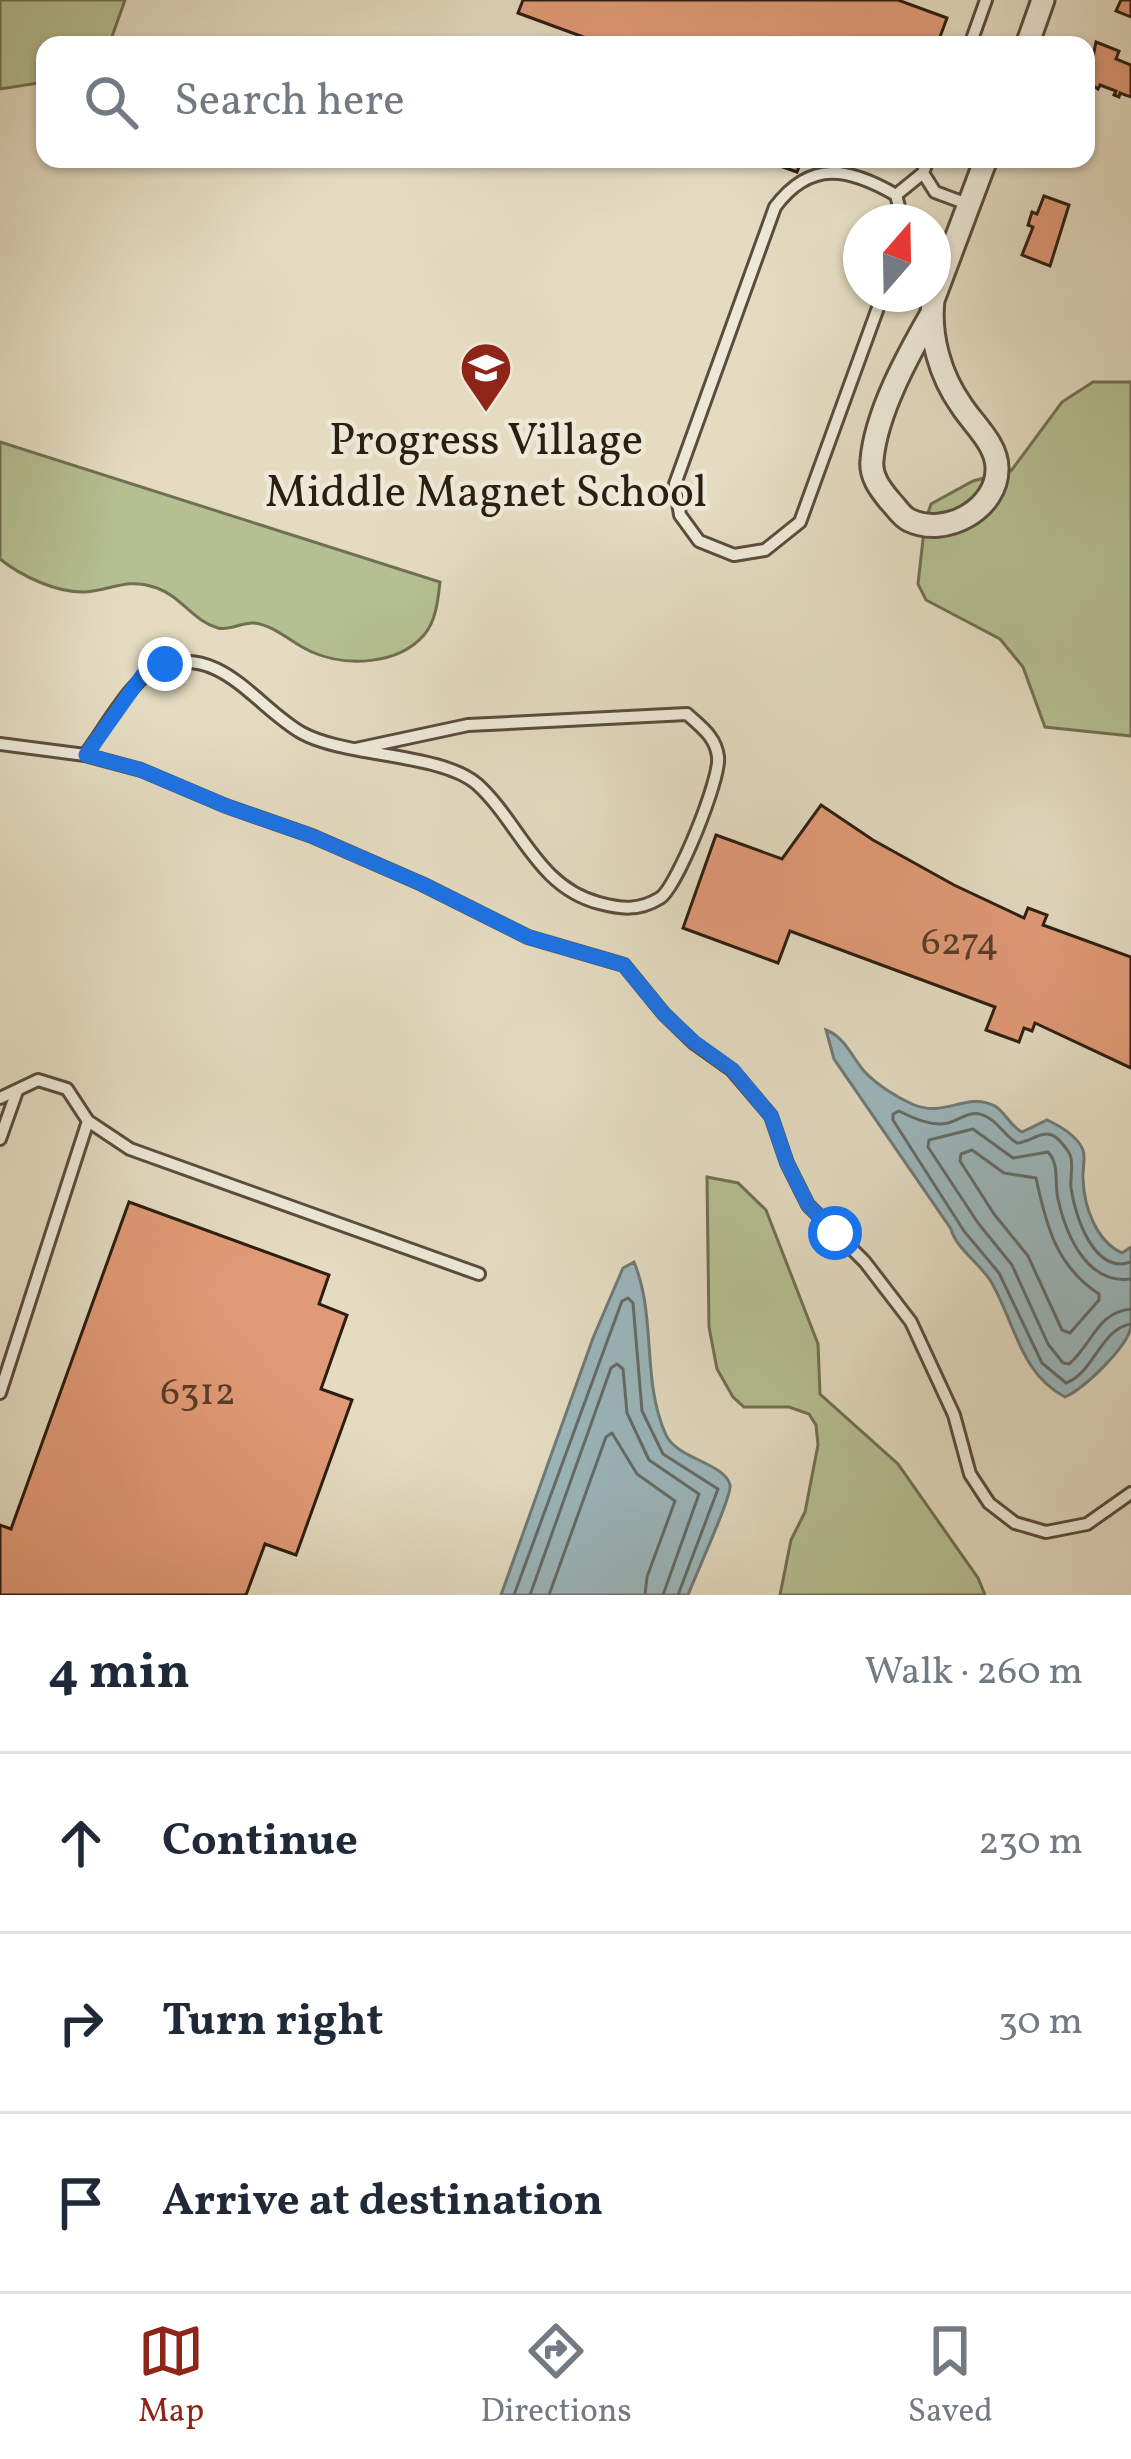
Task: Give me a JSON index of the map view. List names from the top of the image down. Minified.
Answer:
{"places":{"school or university":["Progress Village Middle Magnet School"]},"house_numbers":["6274","6312"],"north":"top","page":{"search":"Search here","heading":["4 min","Walk · 260 m"],"list":[["Continue","230 m"],["Turn right","30 m"],"Arrive at destination"],"nav":["Map","Directions","Saved"]}}
